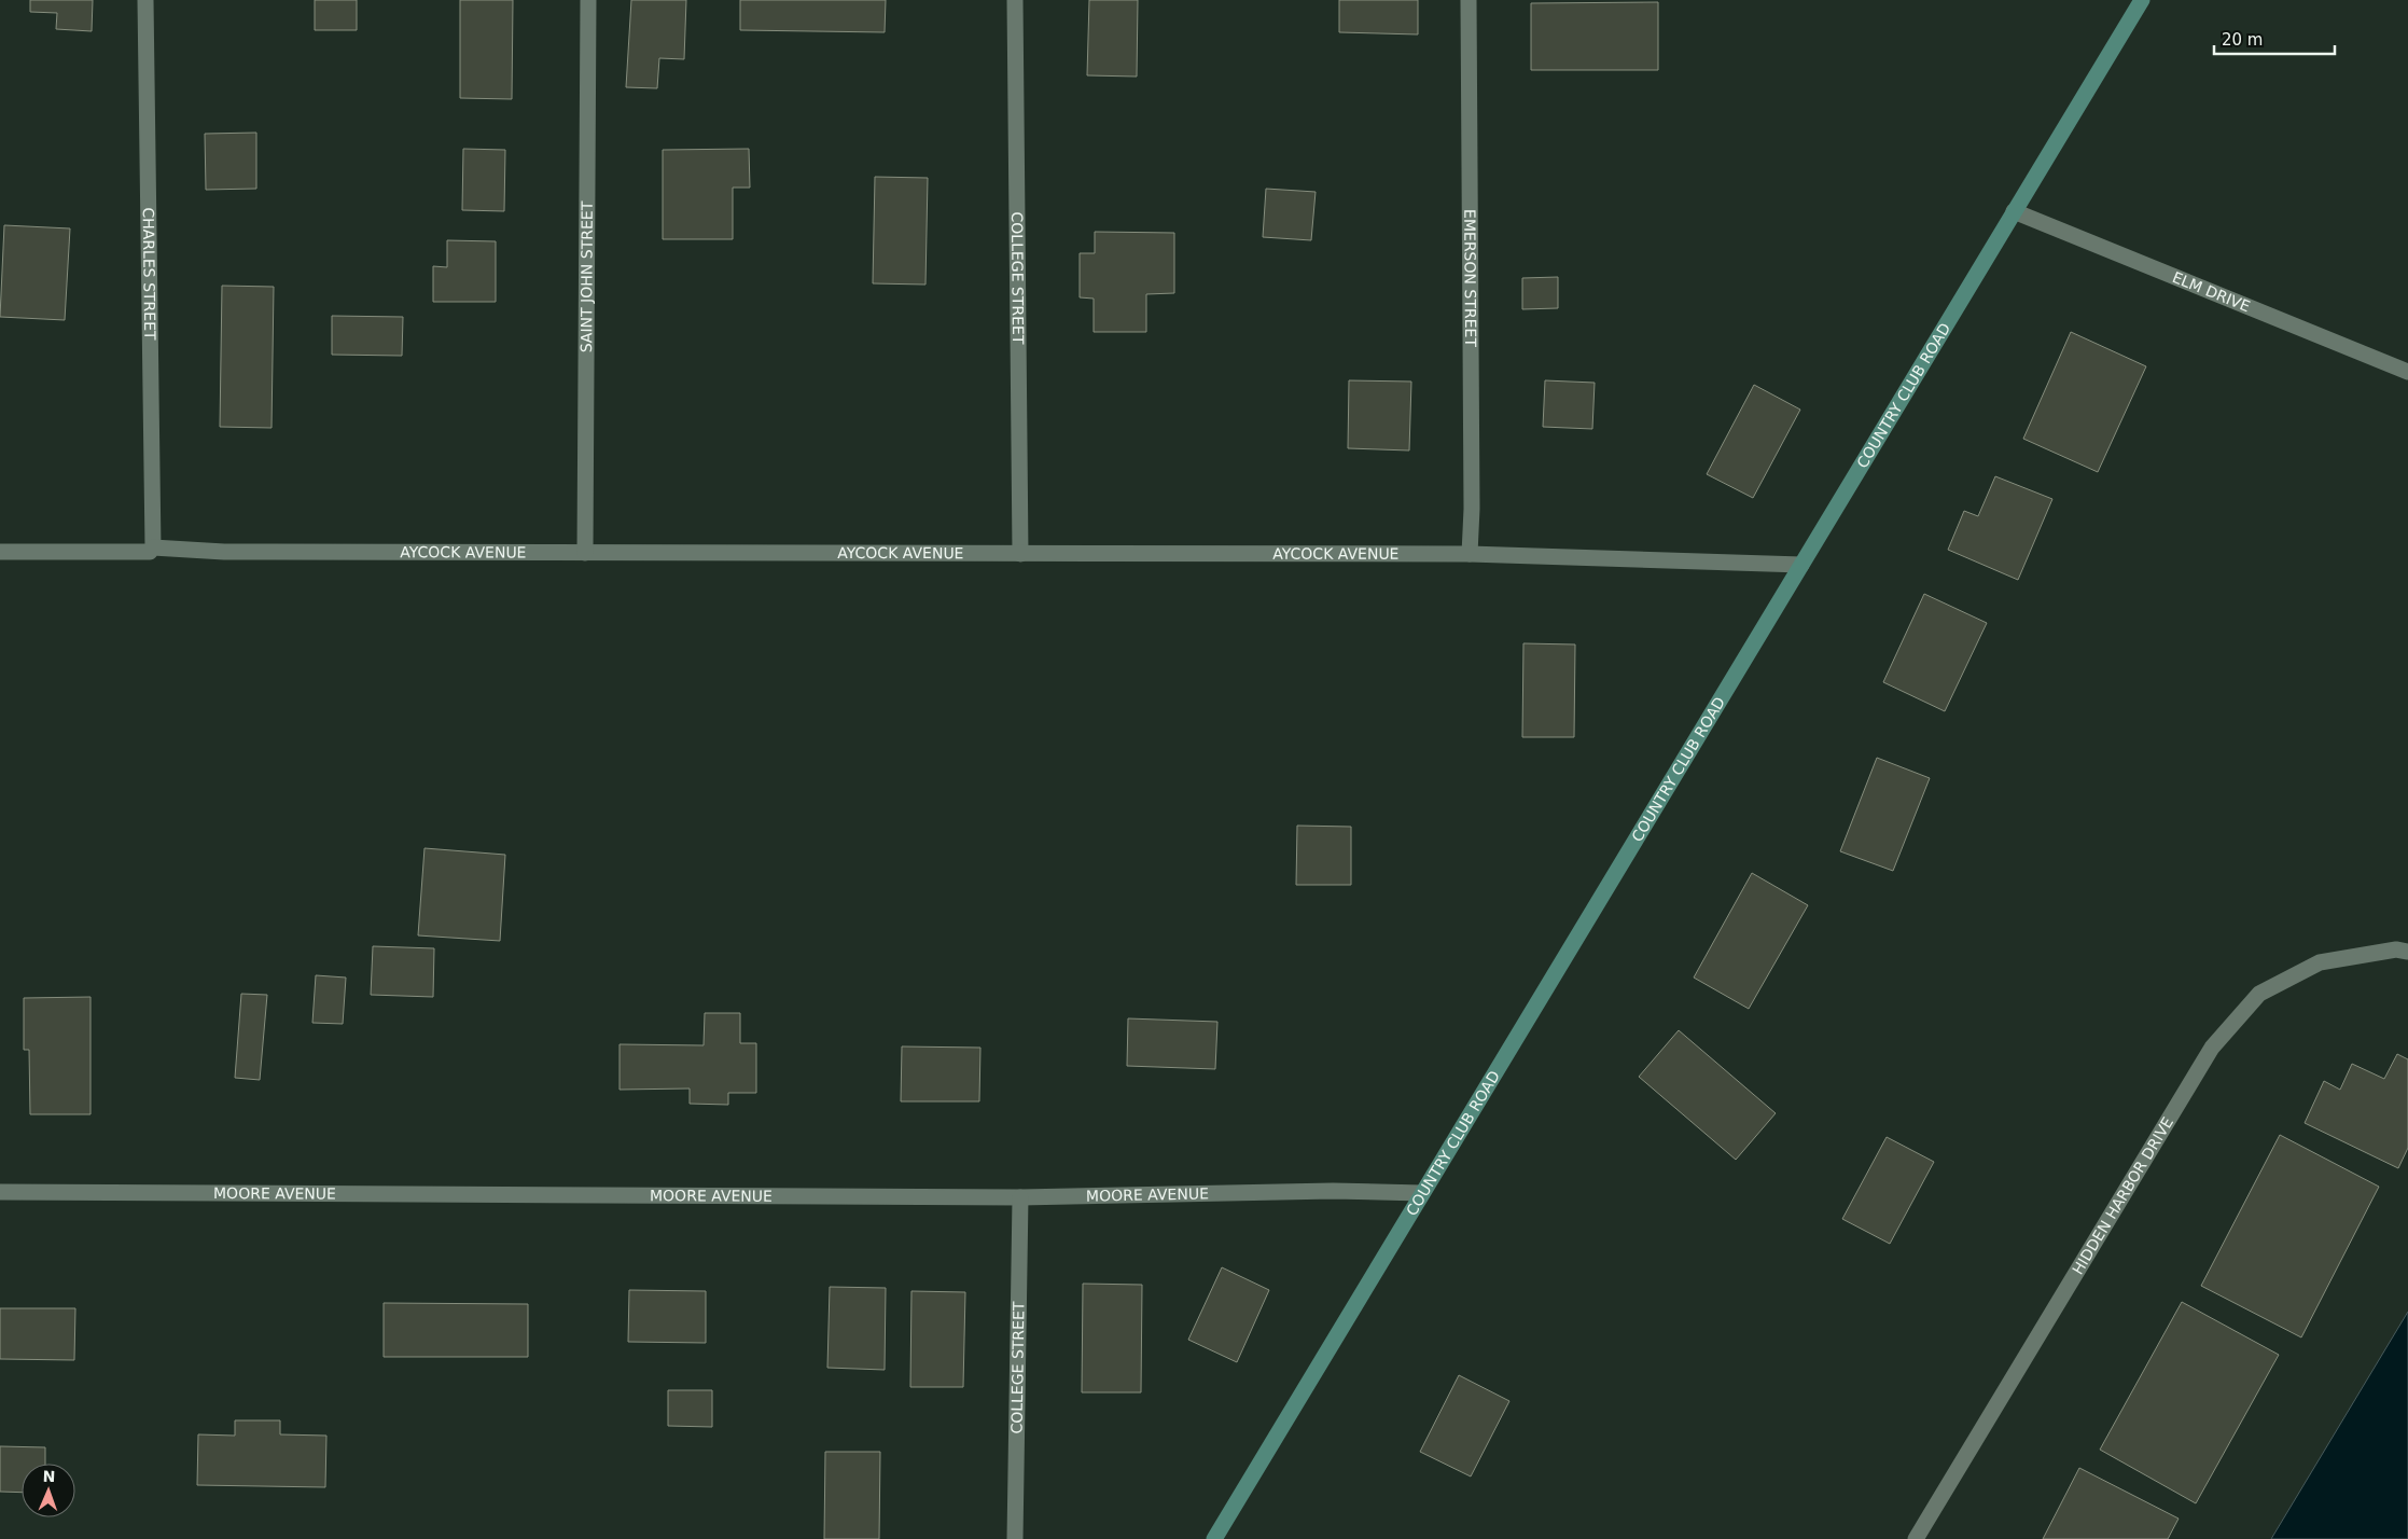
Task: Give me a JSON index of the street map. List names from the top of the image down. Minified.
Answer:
{"streets":{"street":["CHARLES STREET","SAINT JOHN STREET","COLLEGE STREET","EMERSON STREET","ELM DRIVE","COUNTRY CLUB ROAD","AYCOCK AVENUE","MOORE AVENUE","HIDDEN HARBOR DRIVE"]},"crossings":[["CHARLES STREET","AYCOCK AVENUE"],["SAINT JOHN STREET","AYCOCK AVENUE"],["COLLEGE STREET","AYCOCK AVENUE"],["COLLEGE STREET","MOORE AVENUE"],["EMERSON STREET","AYCOCK AVENUE"],["ELM DRIVE","COUNTRY CLUB ROAD"],["COUNTRY CLUB ROAD","AYCOCK AVENUE"],["COUNTRY CLUB ROAD","MOORE AVENUE"]],"scale_bar":"20 m","north":"top"}
